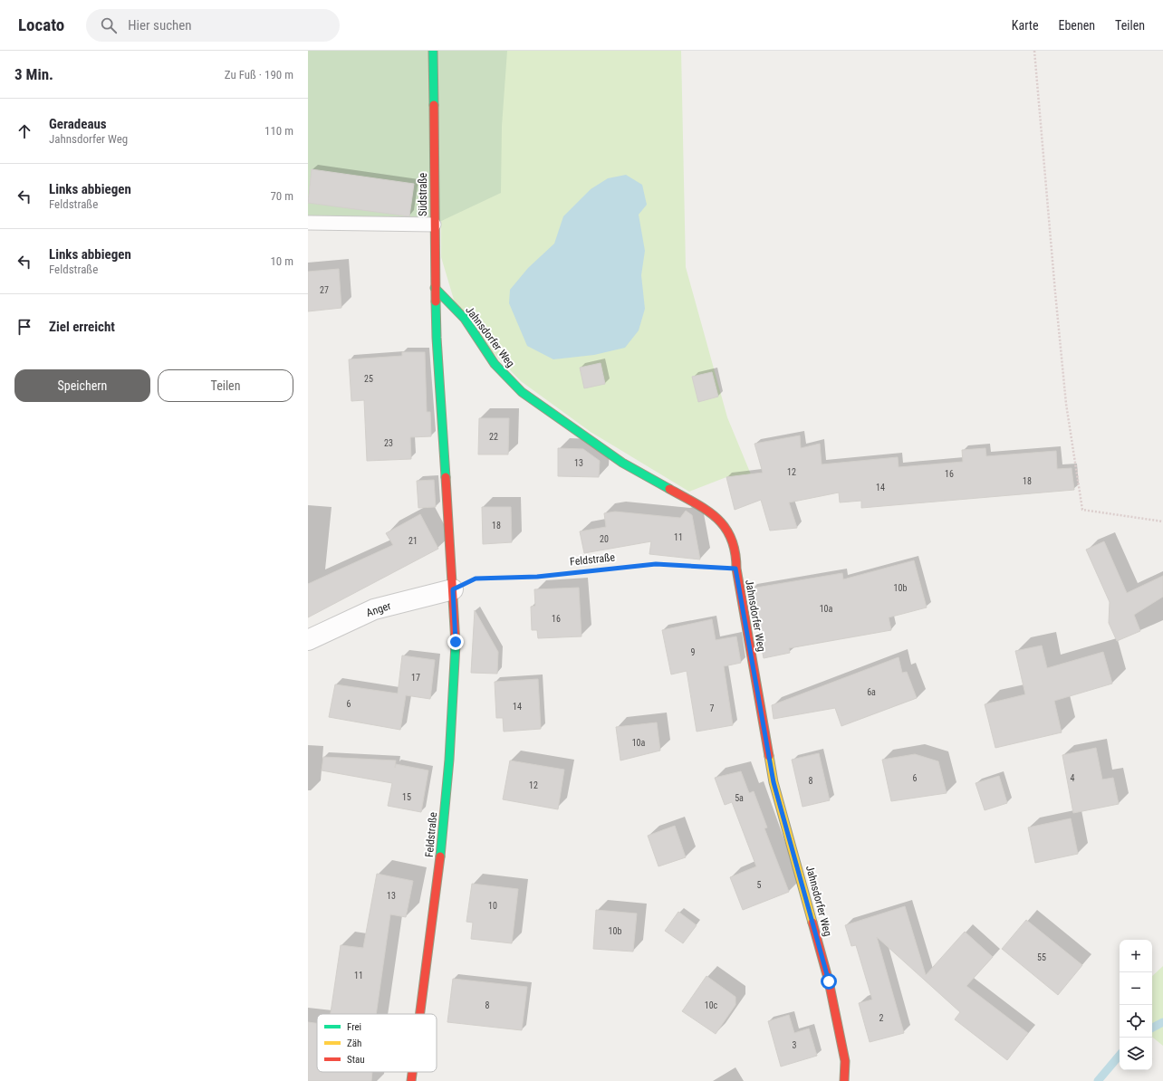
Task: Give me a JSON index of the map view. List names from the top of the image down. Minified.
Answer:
{"streets":{"street":["Südstraße","Jahnsdorfer Weg","Feldstraße","Anger"]},"crossings":[["Südstraße","Jahnsdorfer Weg"],["Südstraße","Feldstraße"],["Jahnsdorfer Weg","Feldstraße"],["Feldstraße","Anger"]],"house_numbers":["27","25","22","23","13","12","16","18","14","18","11","20","21","10b","10a","16","9","17","6a","6","14","7","10a","6","4","8","12","15","5a","5","13","10","10b","55","11","8","10c","2","3"],"legend":["Frei","Zäh","Stau"],"page":{"header":"Locato","search":"Hier suchen","nav":["Karte","Ebenen","Teilen"],"heading":["3 Min.","Zu Fuß · 190 m"],"list":[["Geradeaus","Jahnsdorfer Weg","110 m"],["Links abbiegen","Feldstraße","70 m"],["Links abbiegen","Feldstraße","10 m"],"Ziel erreicht"],"buttons":["Speichern","Teilen"],"map_buttons":["+","−"]}}
